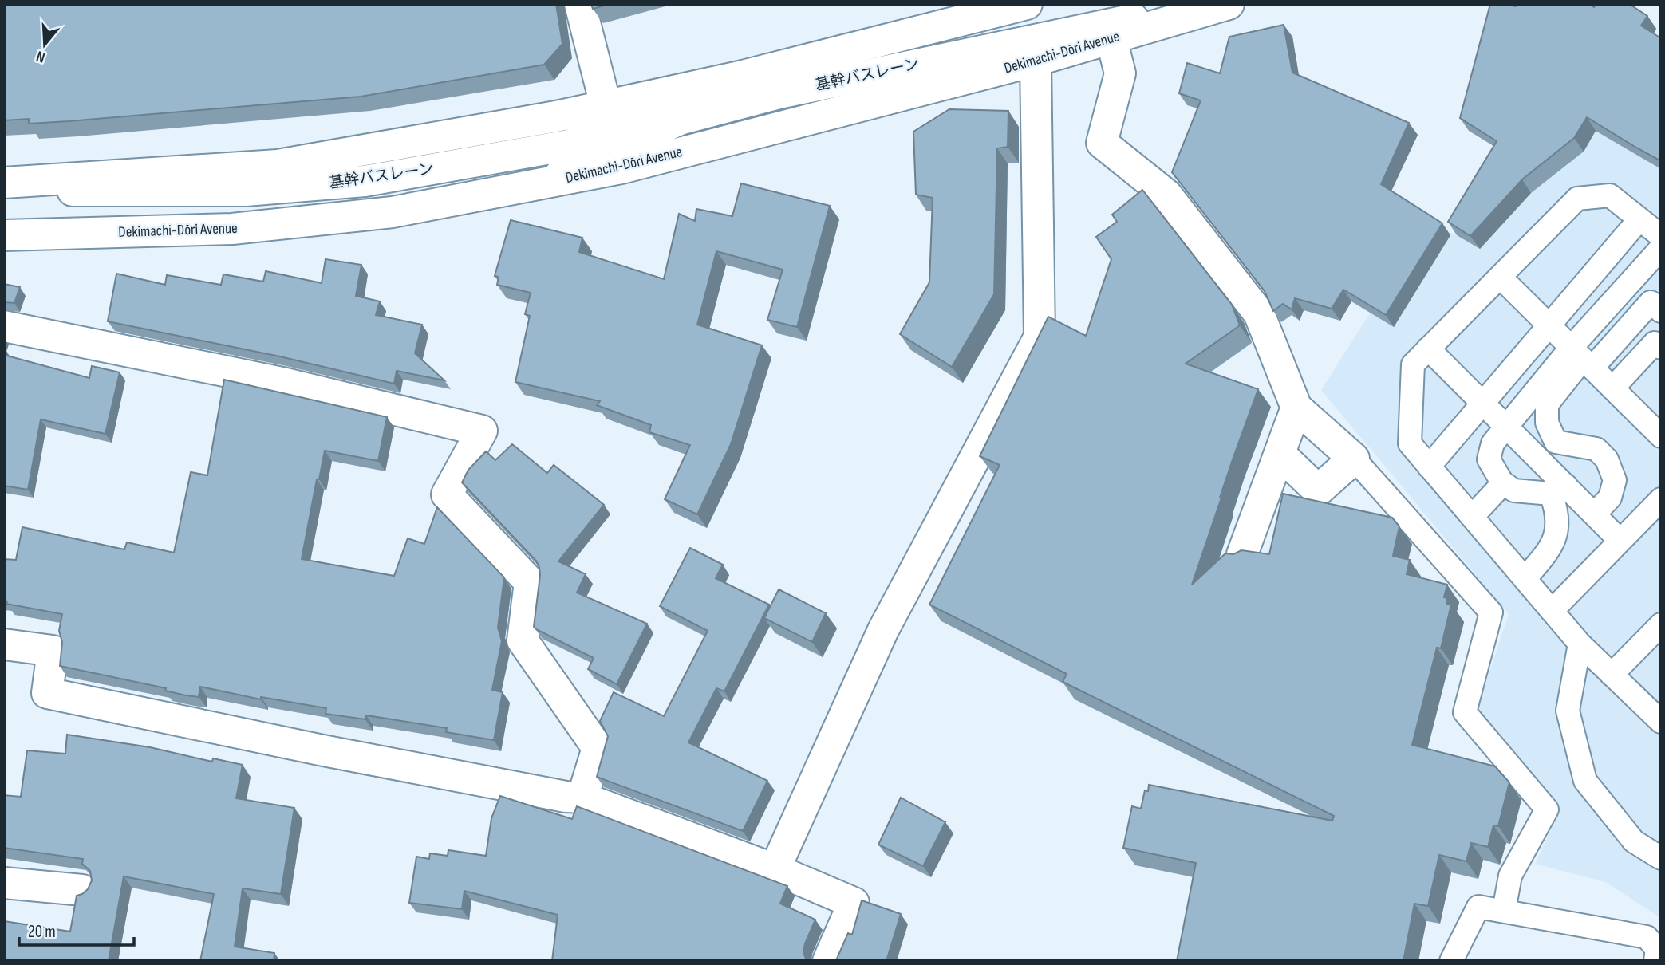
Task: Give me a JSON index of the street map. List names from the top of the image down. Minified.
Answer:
{"streets":{"street":["Dekimachi-Dōri Avenue","基幹バスレーン"]},"crossings":[["Dekimachi-Dōri Avenue","基幹バスレーン"]],"scale_bar":"20 m","north":"bottom"}
